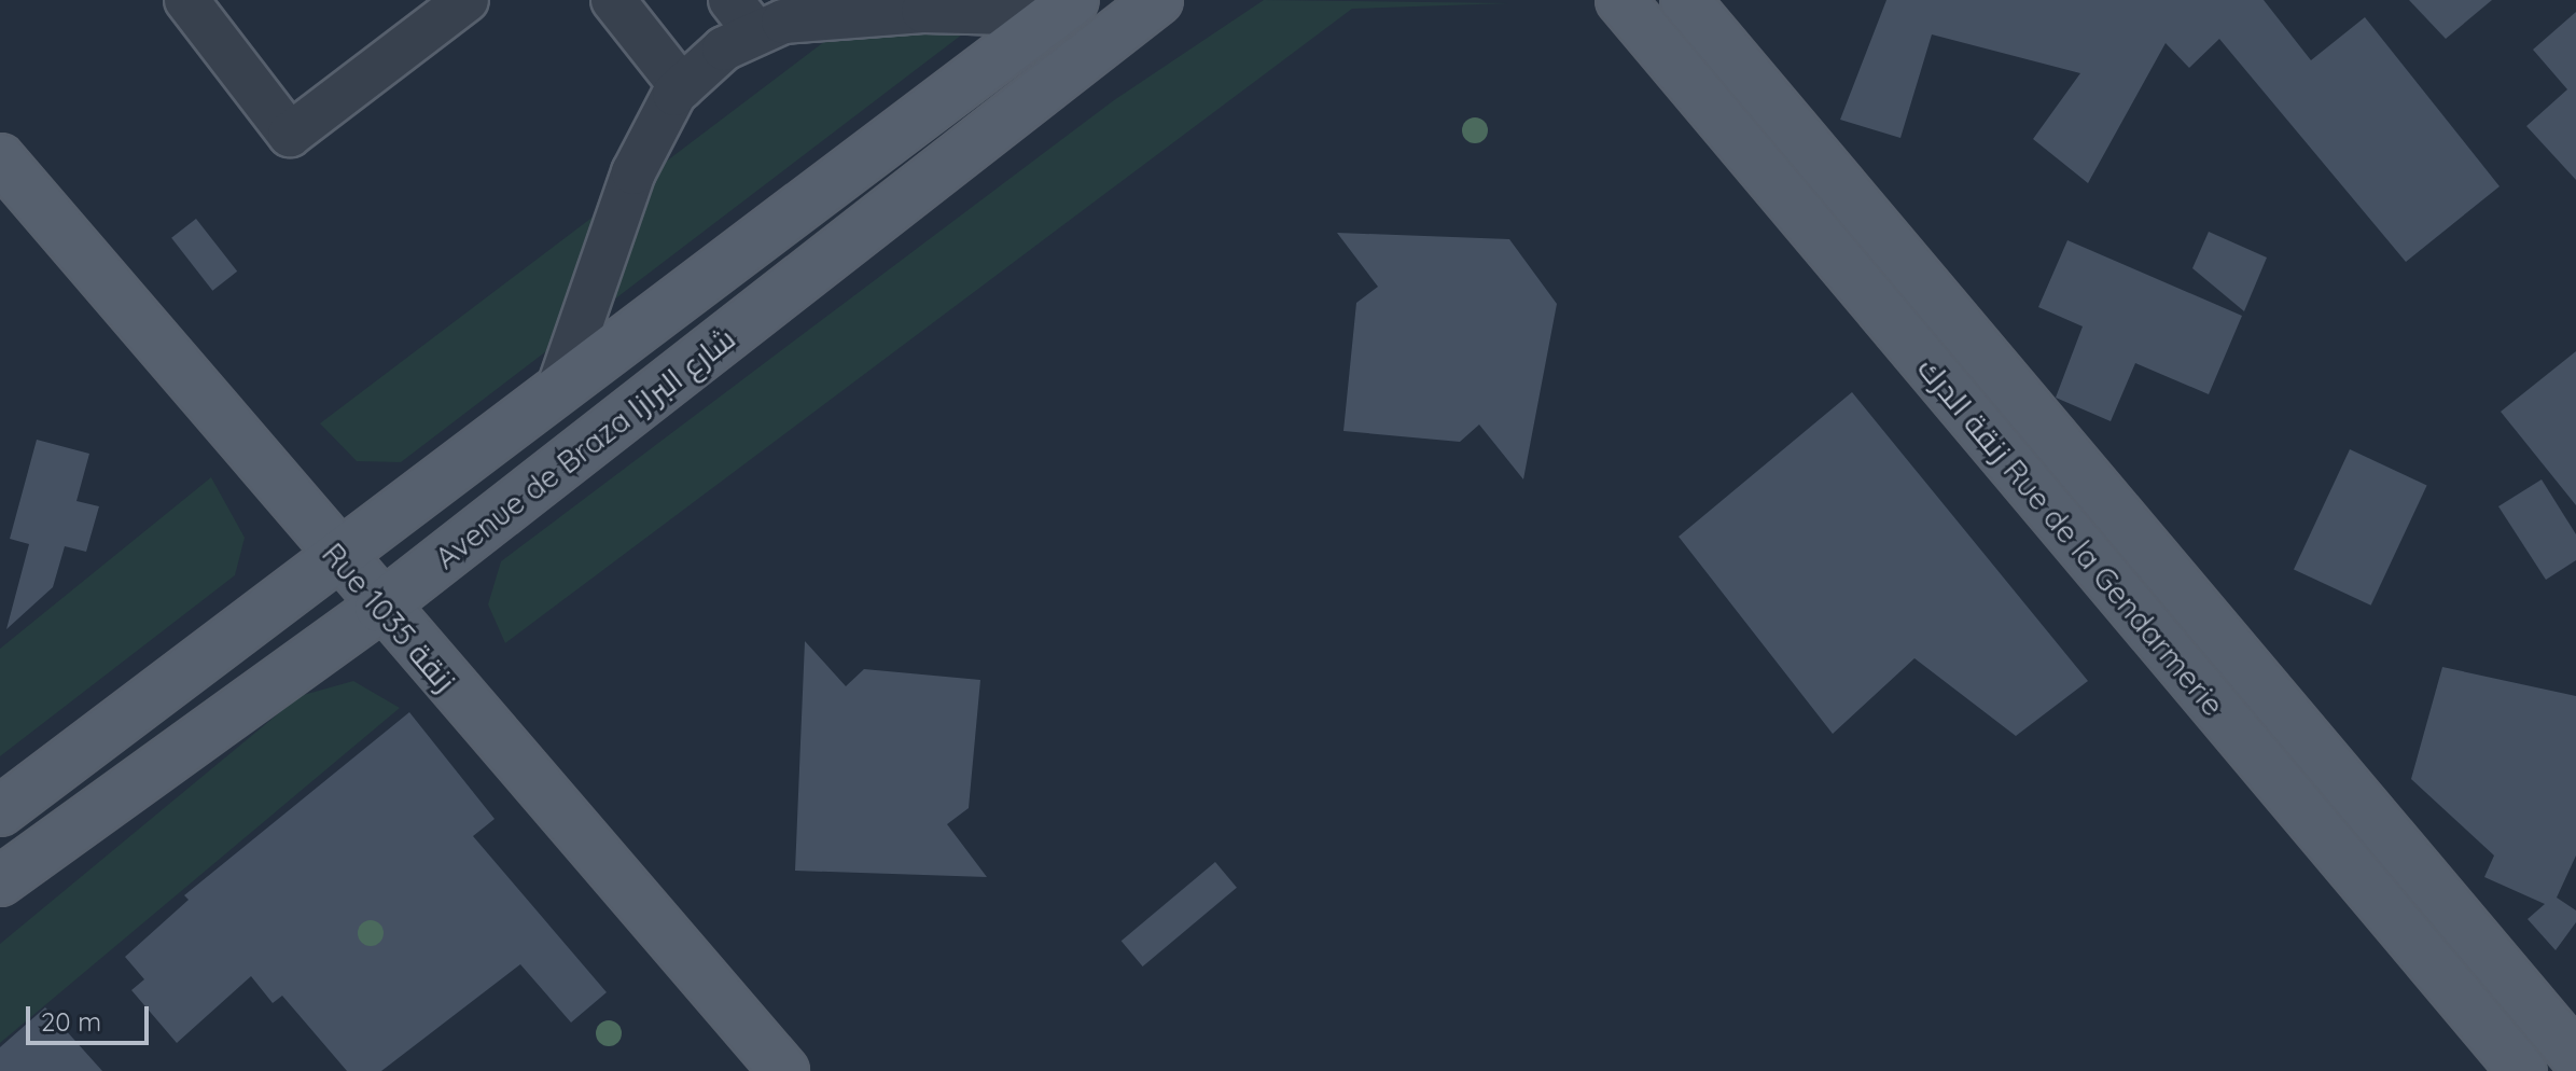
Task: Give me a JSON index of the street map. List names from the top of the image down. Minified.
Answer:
{"streets":{"main road":["Avenue de Braza شارع البرازا","زنقة الدرك Rue de la Gendarmerie","Rue 1035 زنقة"]},"crossings":[["Avenue de Braza شارع البرازا","Rue 1035 زنقة"]],"scale_bar":"20 m"}
